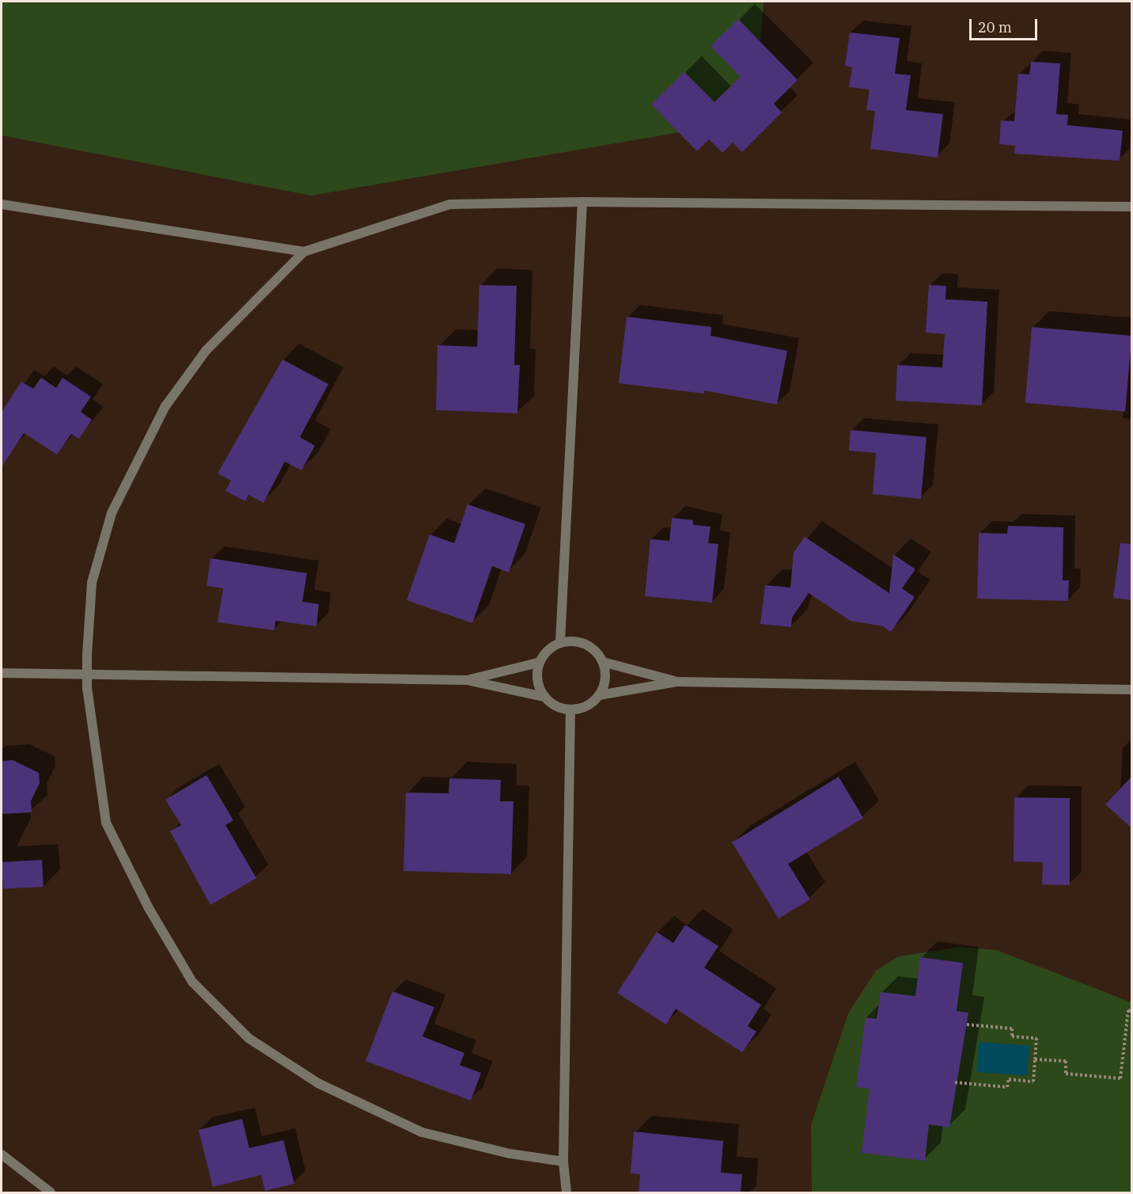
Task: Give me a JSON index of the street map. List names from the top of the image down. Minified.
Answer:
{"scale_bar":"20 m"}
